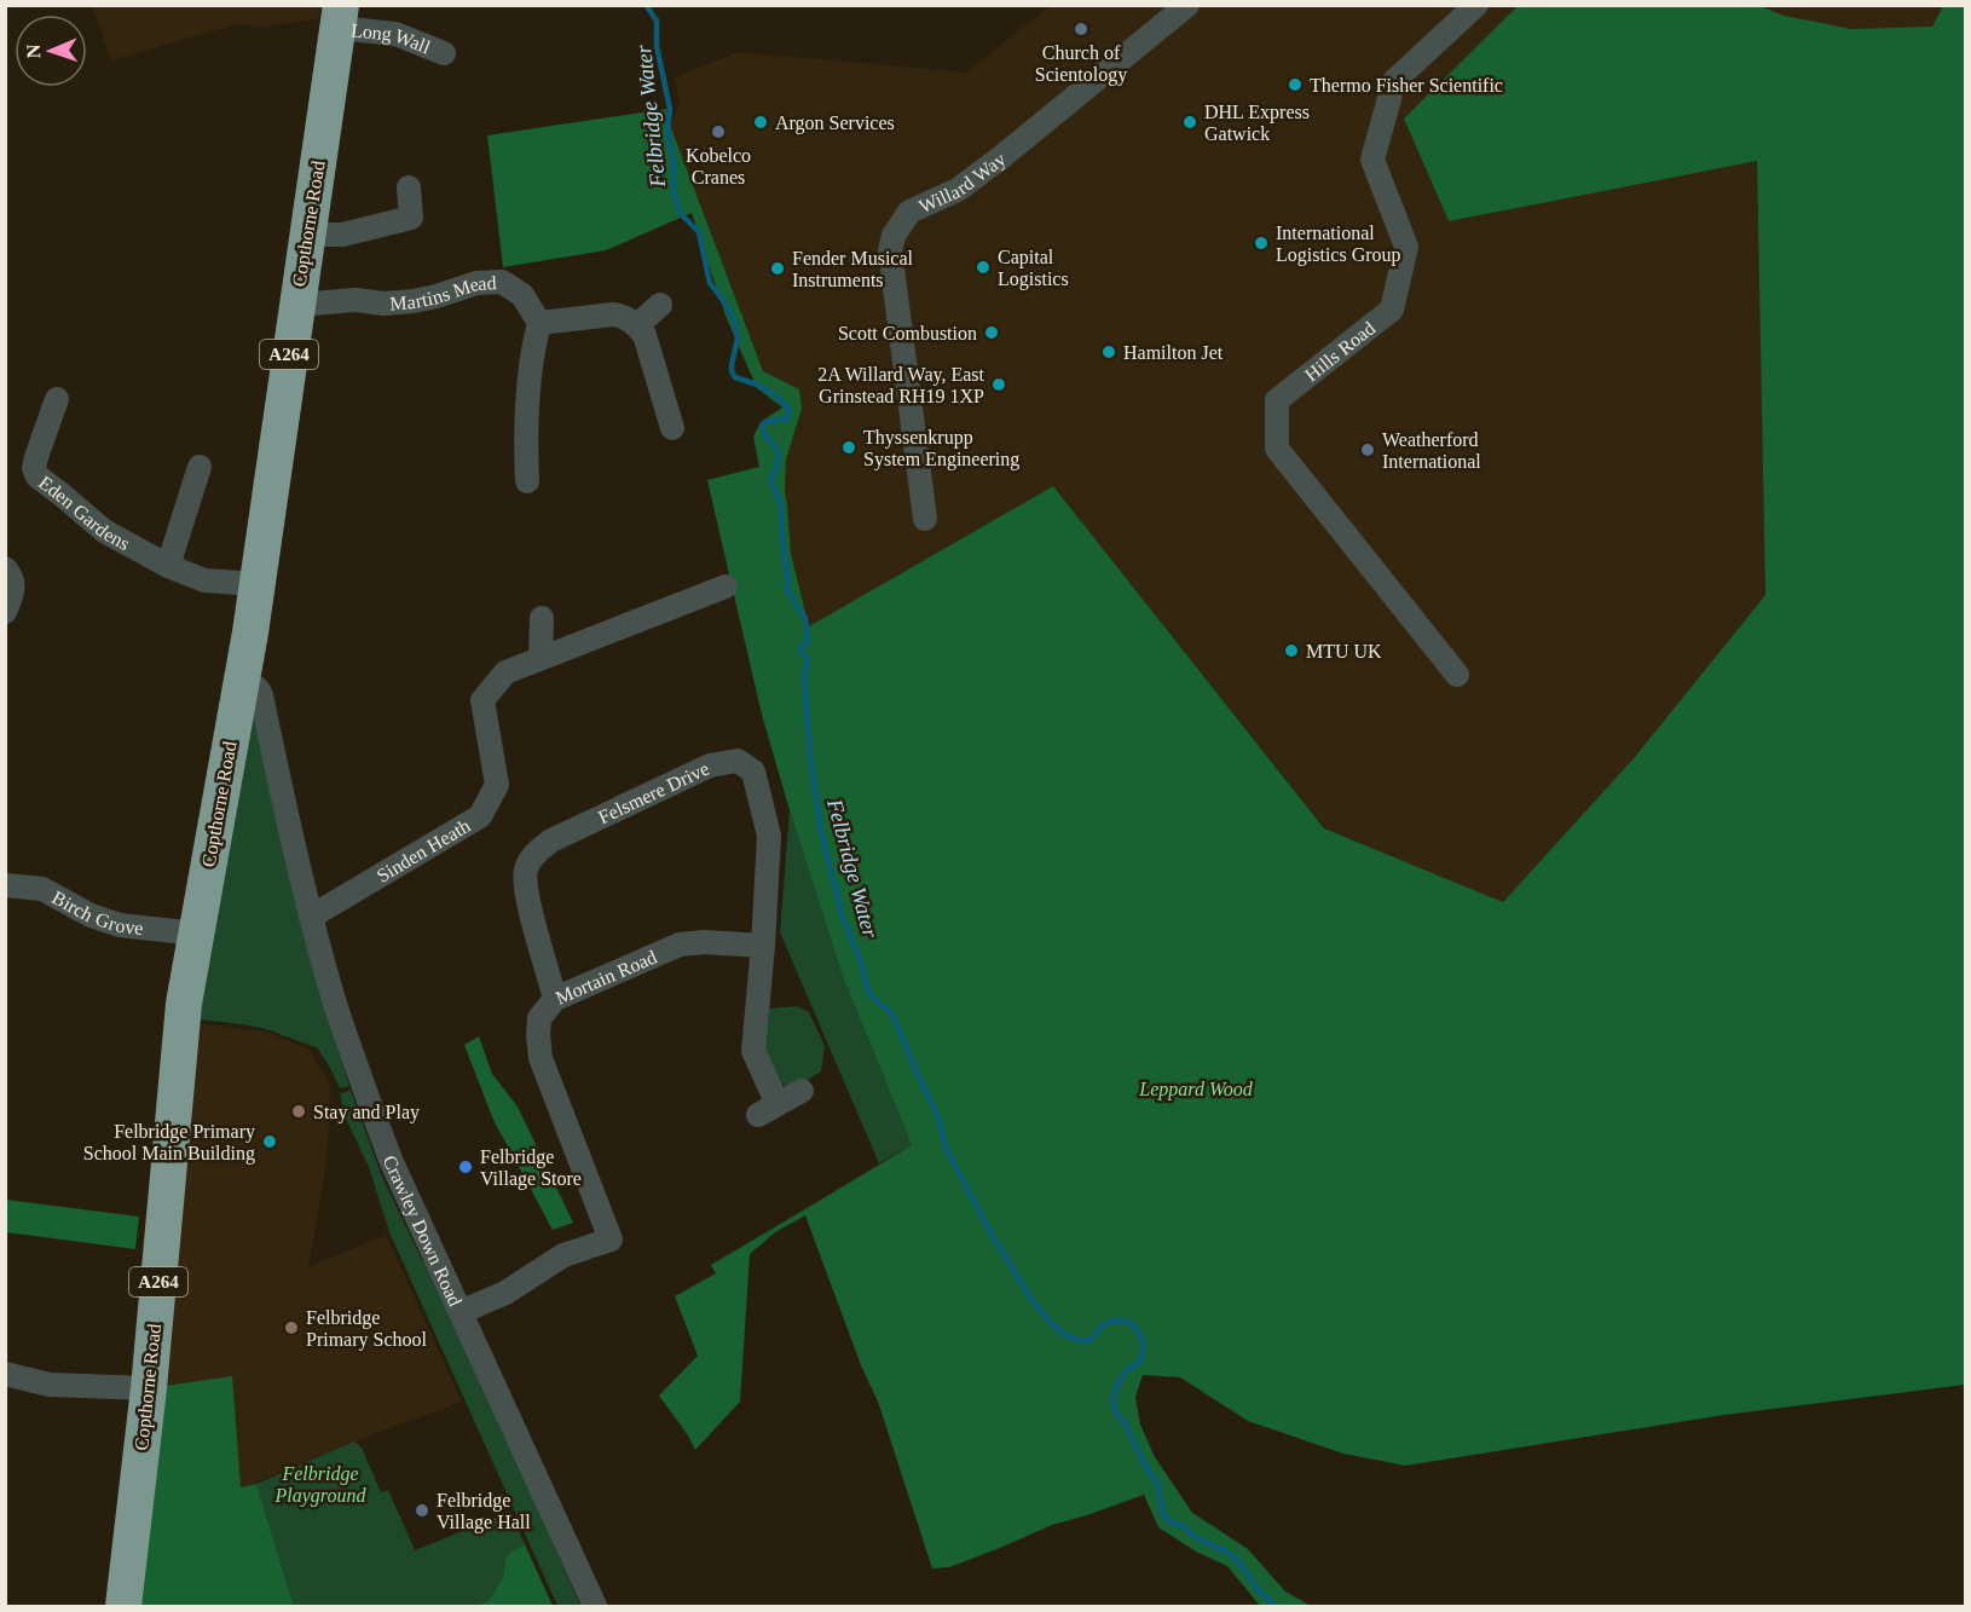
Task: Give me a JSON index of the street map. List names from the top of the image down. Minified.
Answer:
{"streets":{"highway":["Copthorne Road","A264"],"street":["Long Wall","Willard Way","Martins Mead","Hills Road","Eden Gardens","Felsmere Drive","Sinden Heath","Birch Grove","Mortain Road","Crawley Down Road"]},"crossings":[["Long Wall","Copthorne Road"],["Copthorne Road","Martins Mead"],["Copthorne Road","Eden Gardens"],["Copthorne Road","Birch Grove"],["Copthorne Road","Crawley Down Road"],["Felsmere Drive","Mortain Road"],["Sinden Heath","Crawley Down Road"],["Mortain Road","Crawley Down Road"]],"water":["Felbridge Water"],"parks":["Leppard Wood","Felbridge Playground"],"places":["Church of Scientology","Thermo Fisher Scientific","Argon Services","DHL Express Gatwick","Kobelco Cranes","International Logistics Group","Capital Logistics","Fender Musical Instruments","Scott Combustion","Hamilton Jet","2A Willard Way, East Grinstead RH19 1XP","Thyssenkrupp System Engineering","Weatherford International","MTU UK","Stay and Play","Felbridge Primary School Main Building","Felbridge Village Store","Felbridge Primary School","Felbridge Village Hall"],"north":"left"}
